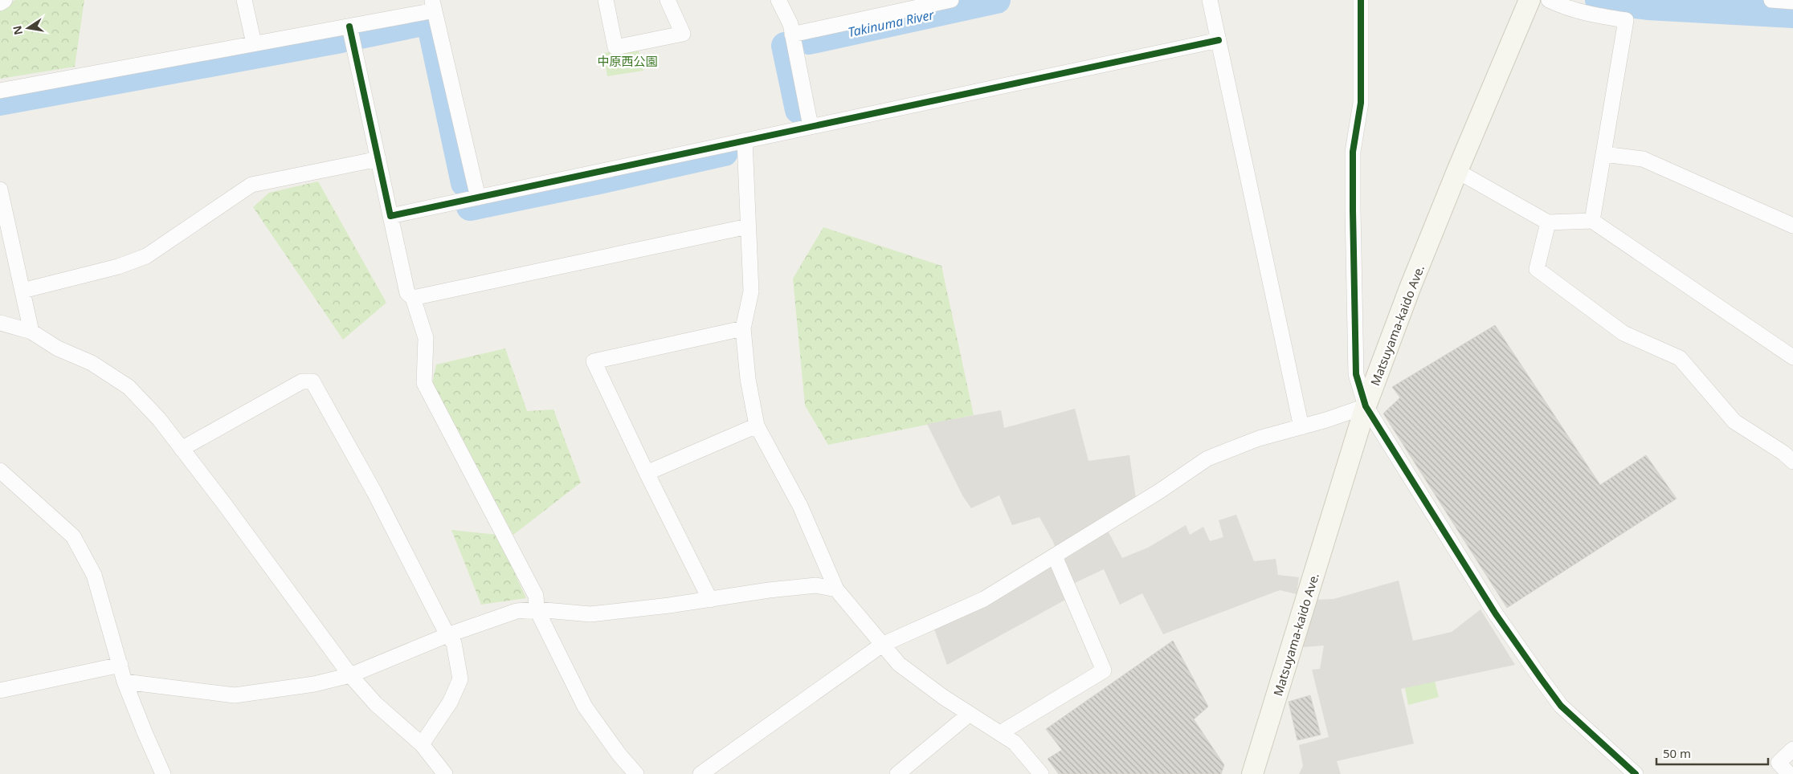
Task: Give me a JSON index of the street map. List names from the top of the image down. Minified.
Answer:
{"streets":{"main road":["Matsuyama-kaido Ave."]},"water":["Takinuma River"],"parks":["中原西公園"],"scale_bar":"50 m","north":"left"}
